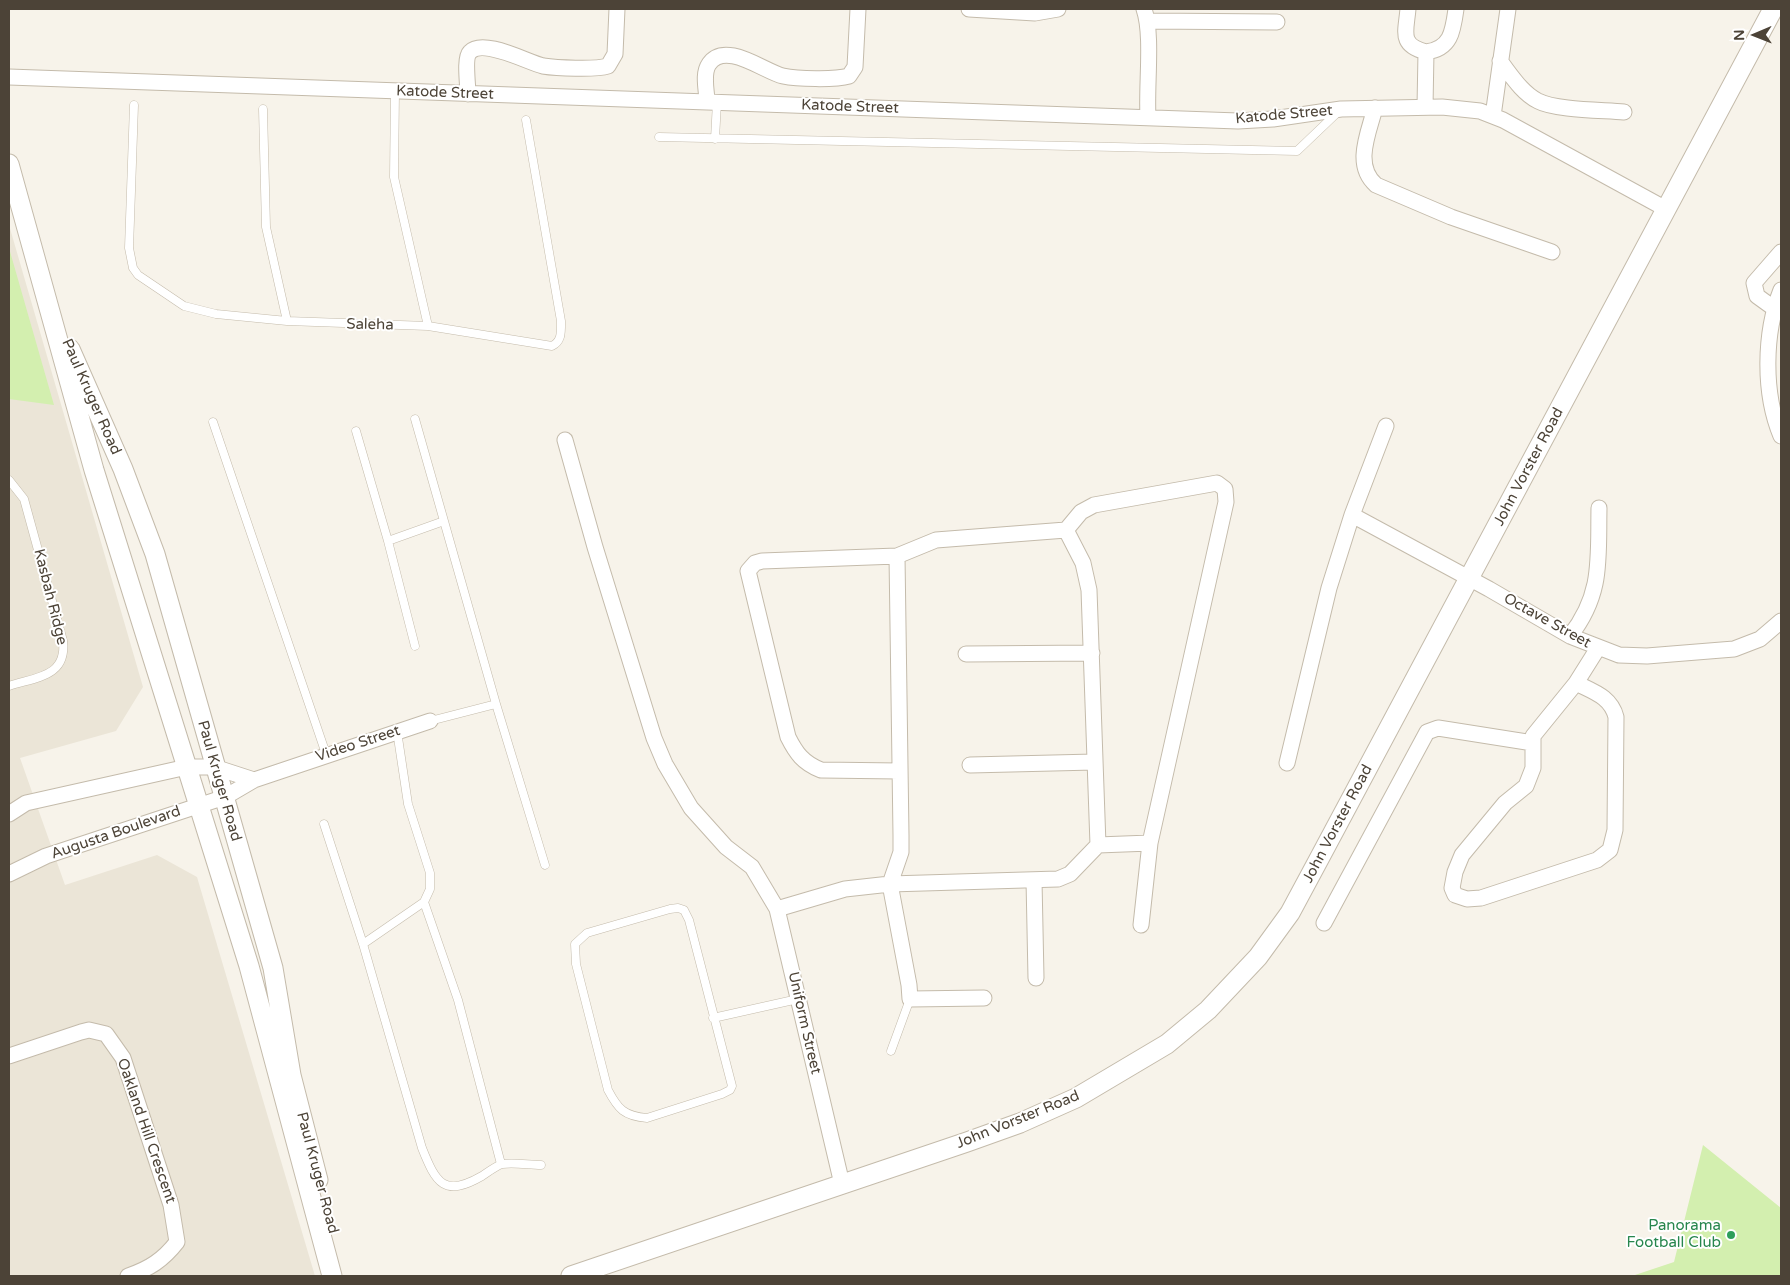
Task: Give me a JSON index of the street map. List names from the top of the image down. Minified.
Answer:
{"streets":{"street":["Katode Street","Paul Kruger Road","John Vorster Road","Octave Street","Video Street","Augusta Boulevard","Uniform Street","Oakland Hill Crescent"],"lane":["Saleha","Kasbah Ridge"]},"crossings":[["Katode Street","John Vorster Road"],["Paul Kruger Road","Video Street"],["Paul Kruger Road","Augusta Boulevard"],["John Vorster Road","Octave Street"],["John Vorster Road","Uniform Street"],["Video Street","Augusta Boulevard"]],"places":["Panorama Football Club"],"north":"left"}
